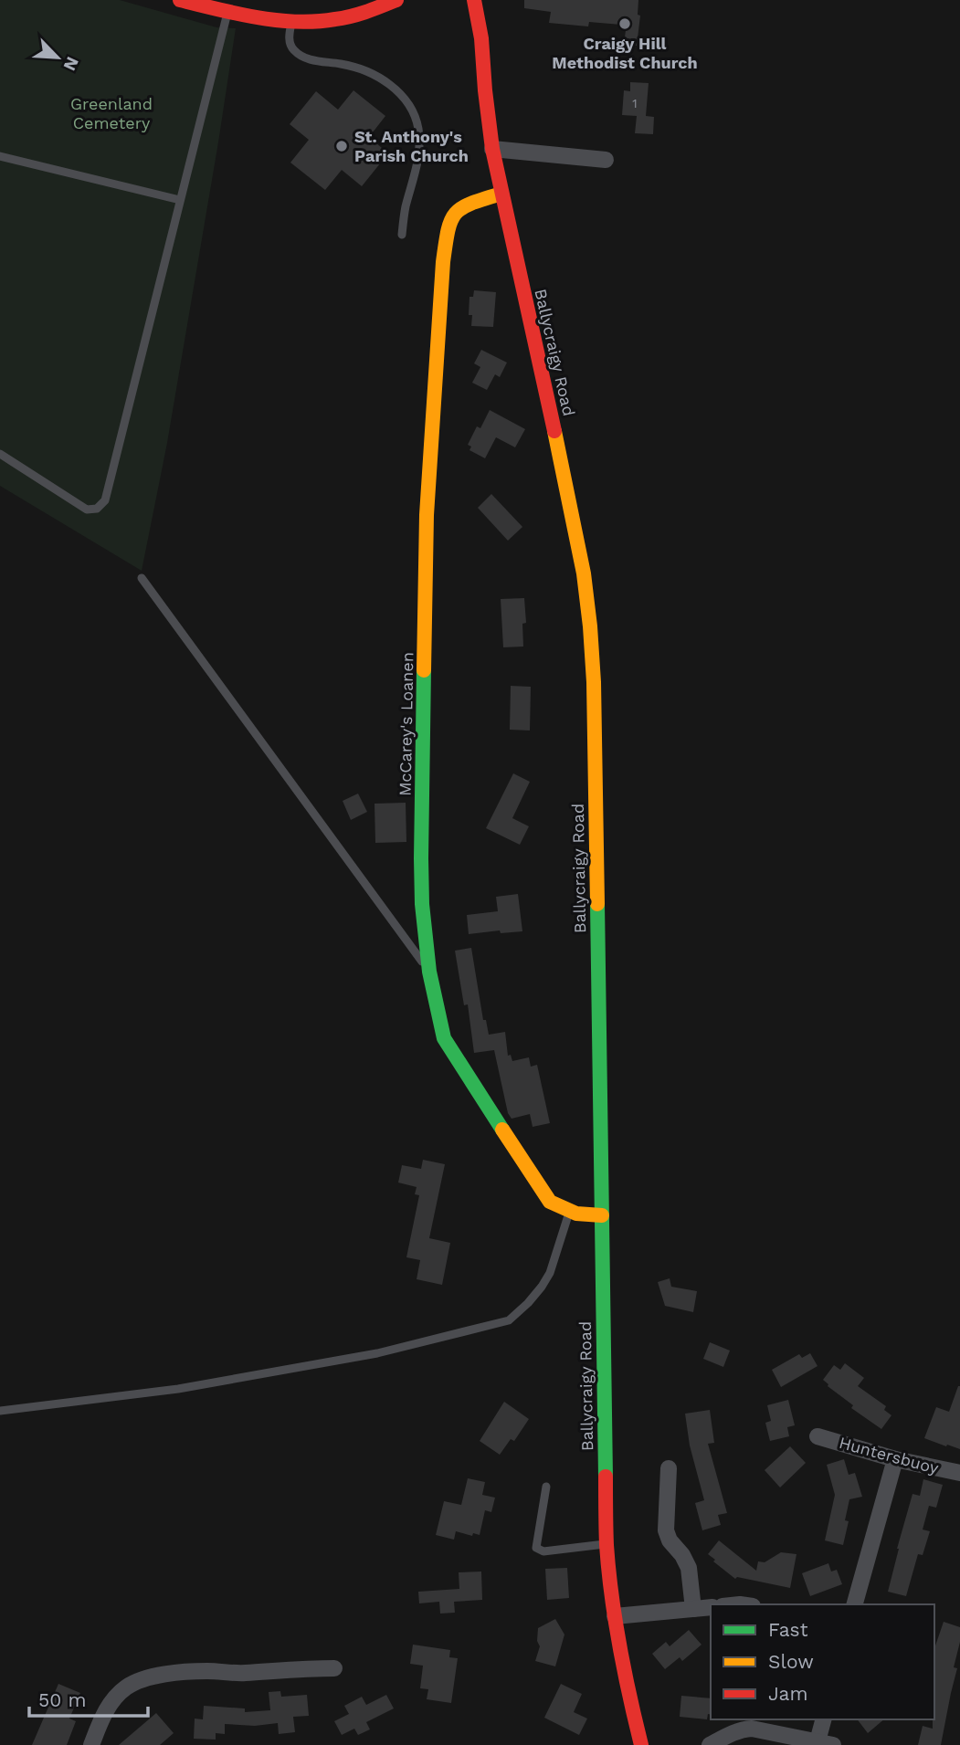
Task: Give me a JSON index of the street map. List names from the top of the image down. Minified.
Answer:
{"streets":{"street":["Ballycraigy Road","McCarey's Loanen","Huntersbuoy"]},"crossings":[["Ballycraigy Road","McCarey's Loanen"]],"parks":["Greenland Cemetery"],"places":["Craigy Hill Methodist Church","St. Anthony's Parish Church"],"house_numbers":["1"],"legend":["Fast","Slow","Jam"],"scale_bar":"50 m","north":"bottom right"}
